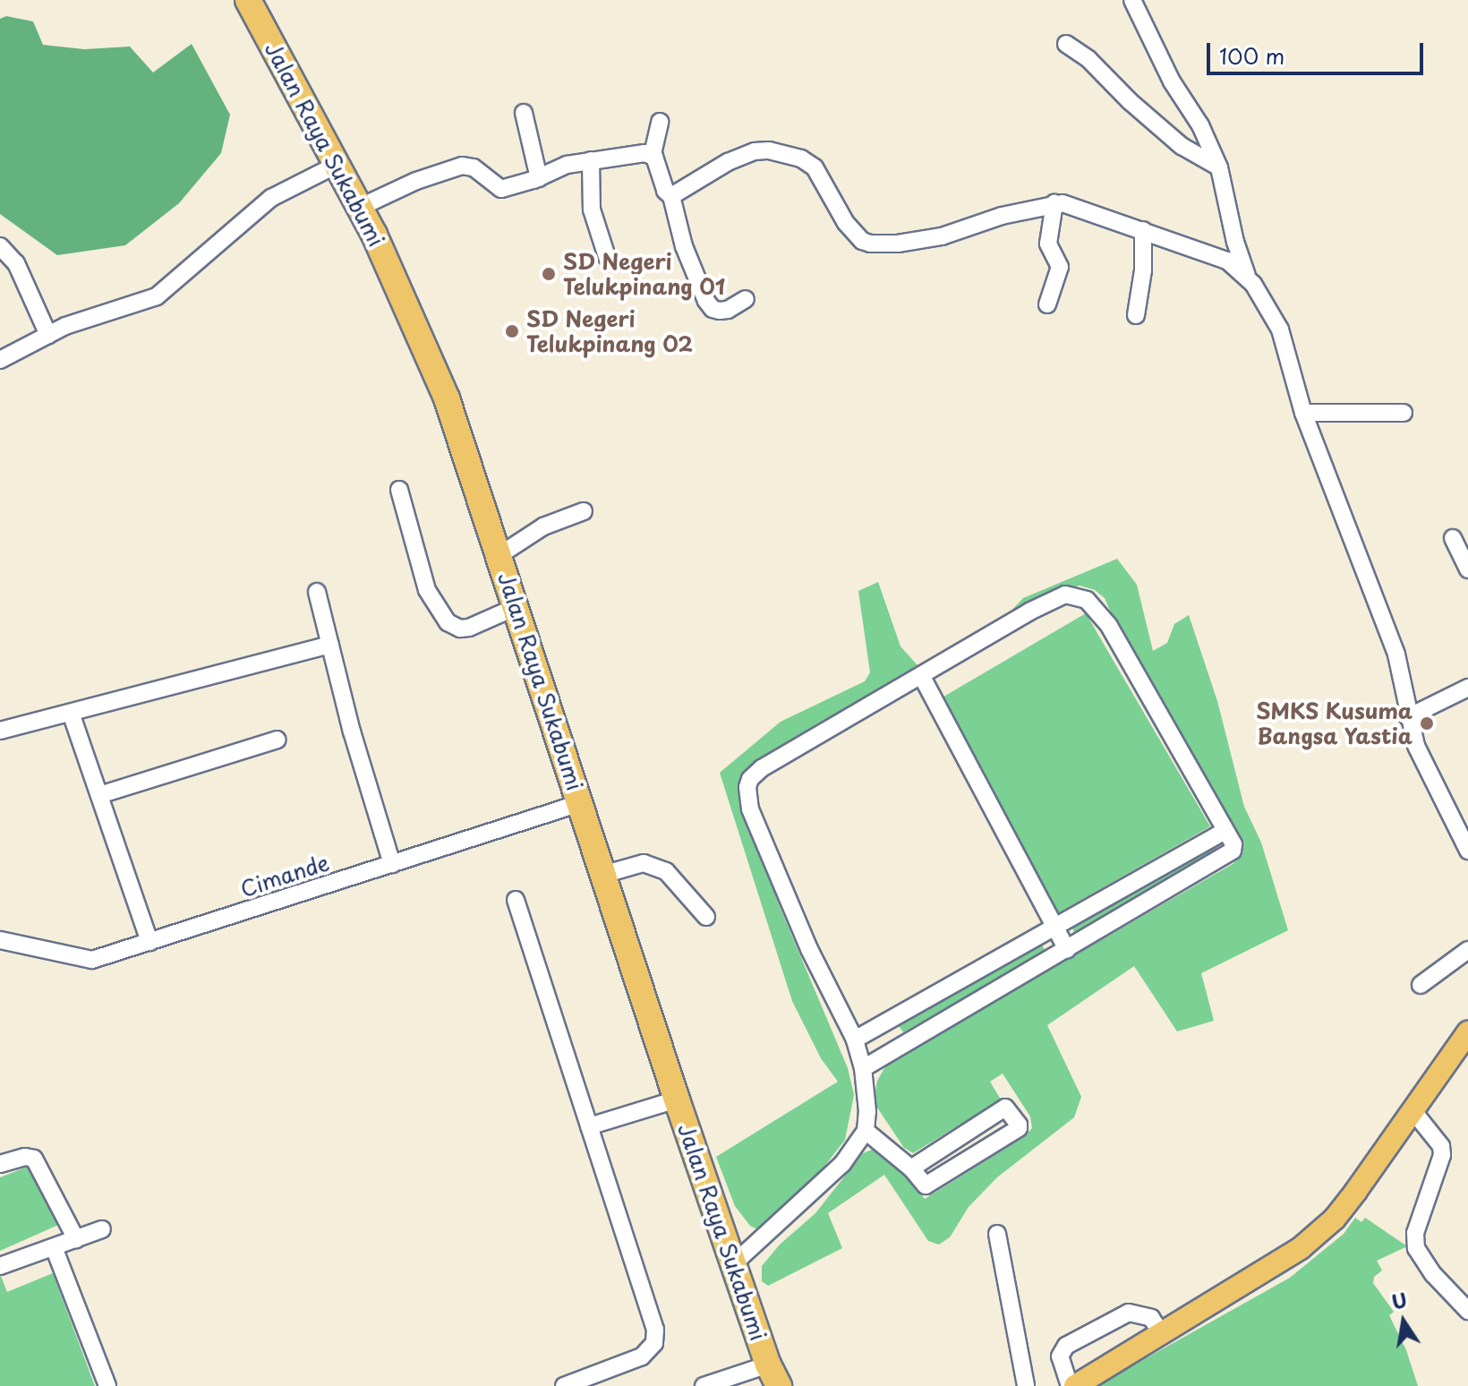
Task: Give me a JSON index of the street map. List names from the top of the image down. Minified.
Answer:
{"streets":{"highway":["Jalan Raya Sukabumi"],"street":["Cimande"]},"crossings":[["Jalan Raya Sukabumi","Cimande"]],"places":["SD Negeri Telukpinang 01","SD Negeri Telukpinang 02","SMKS Kusuma Bangsa Yastia"],"scale_bar":"100 m","north":"top"}
